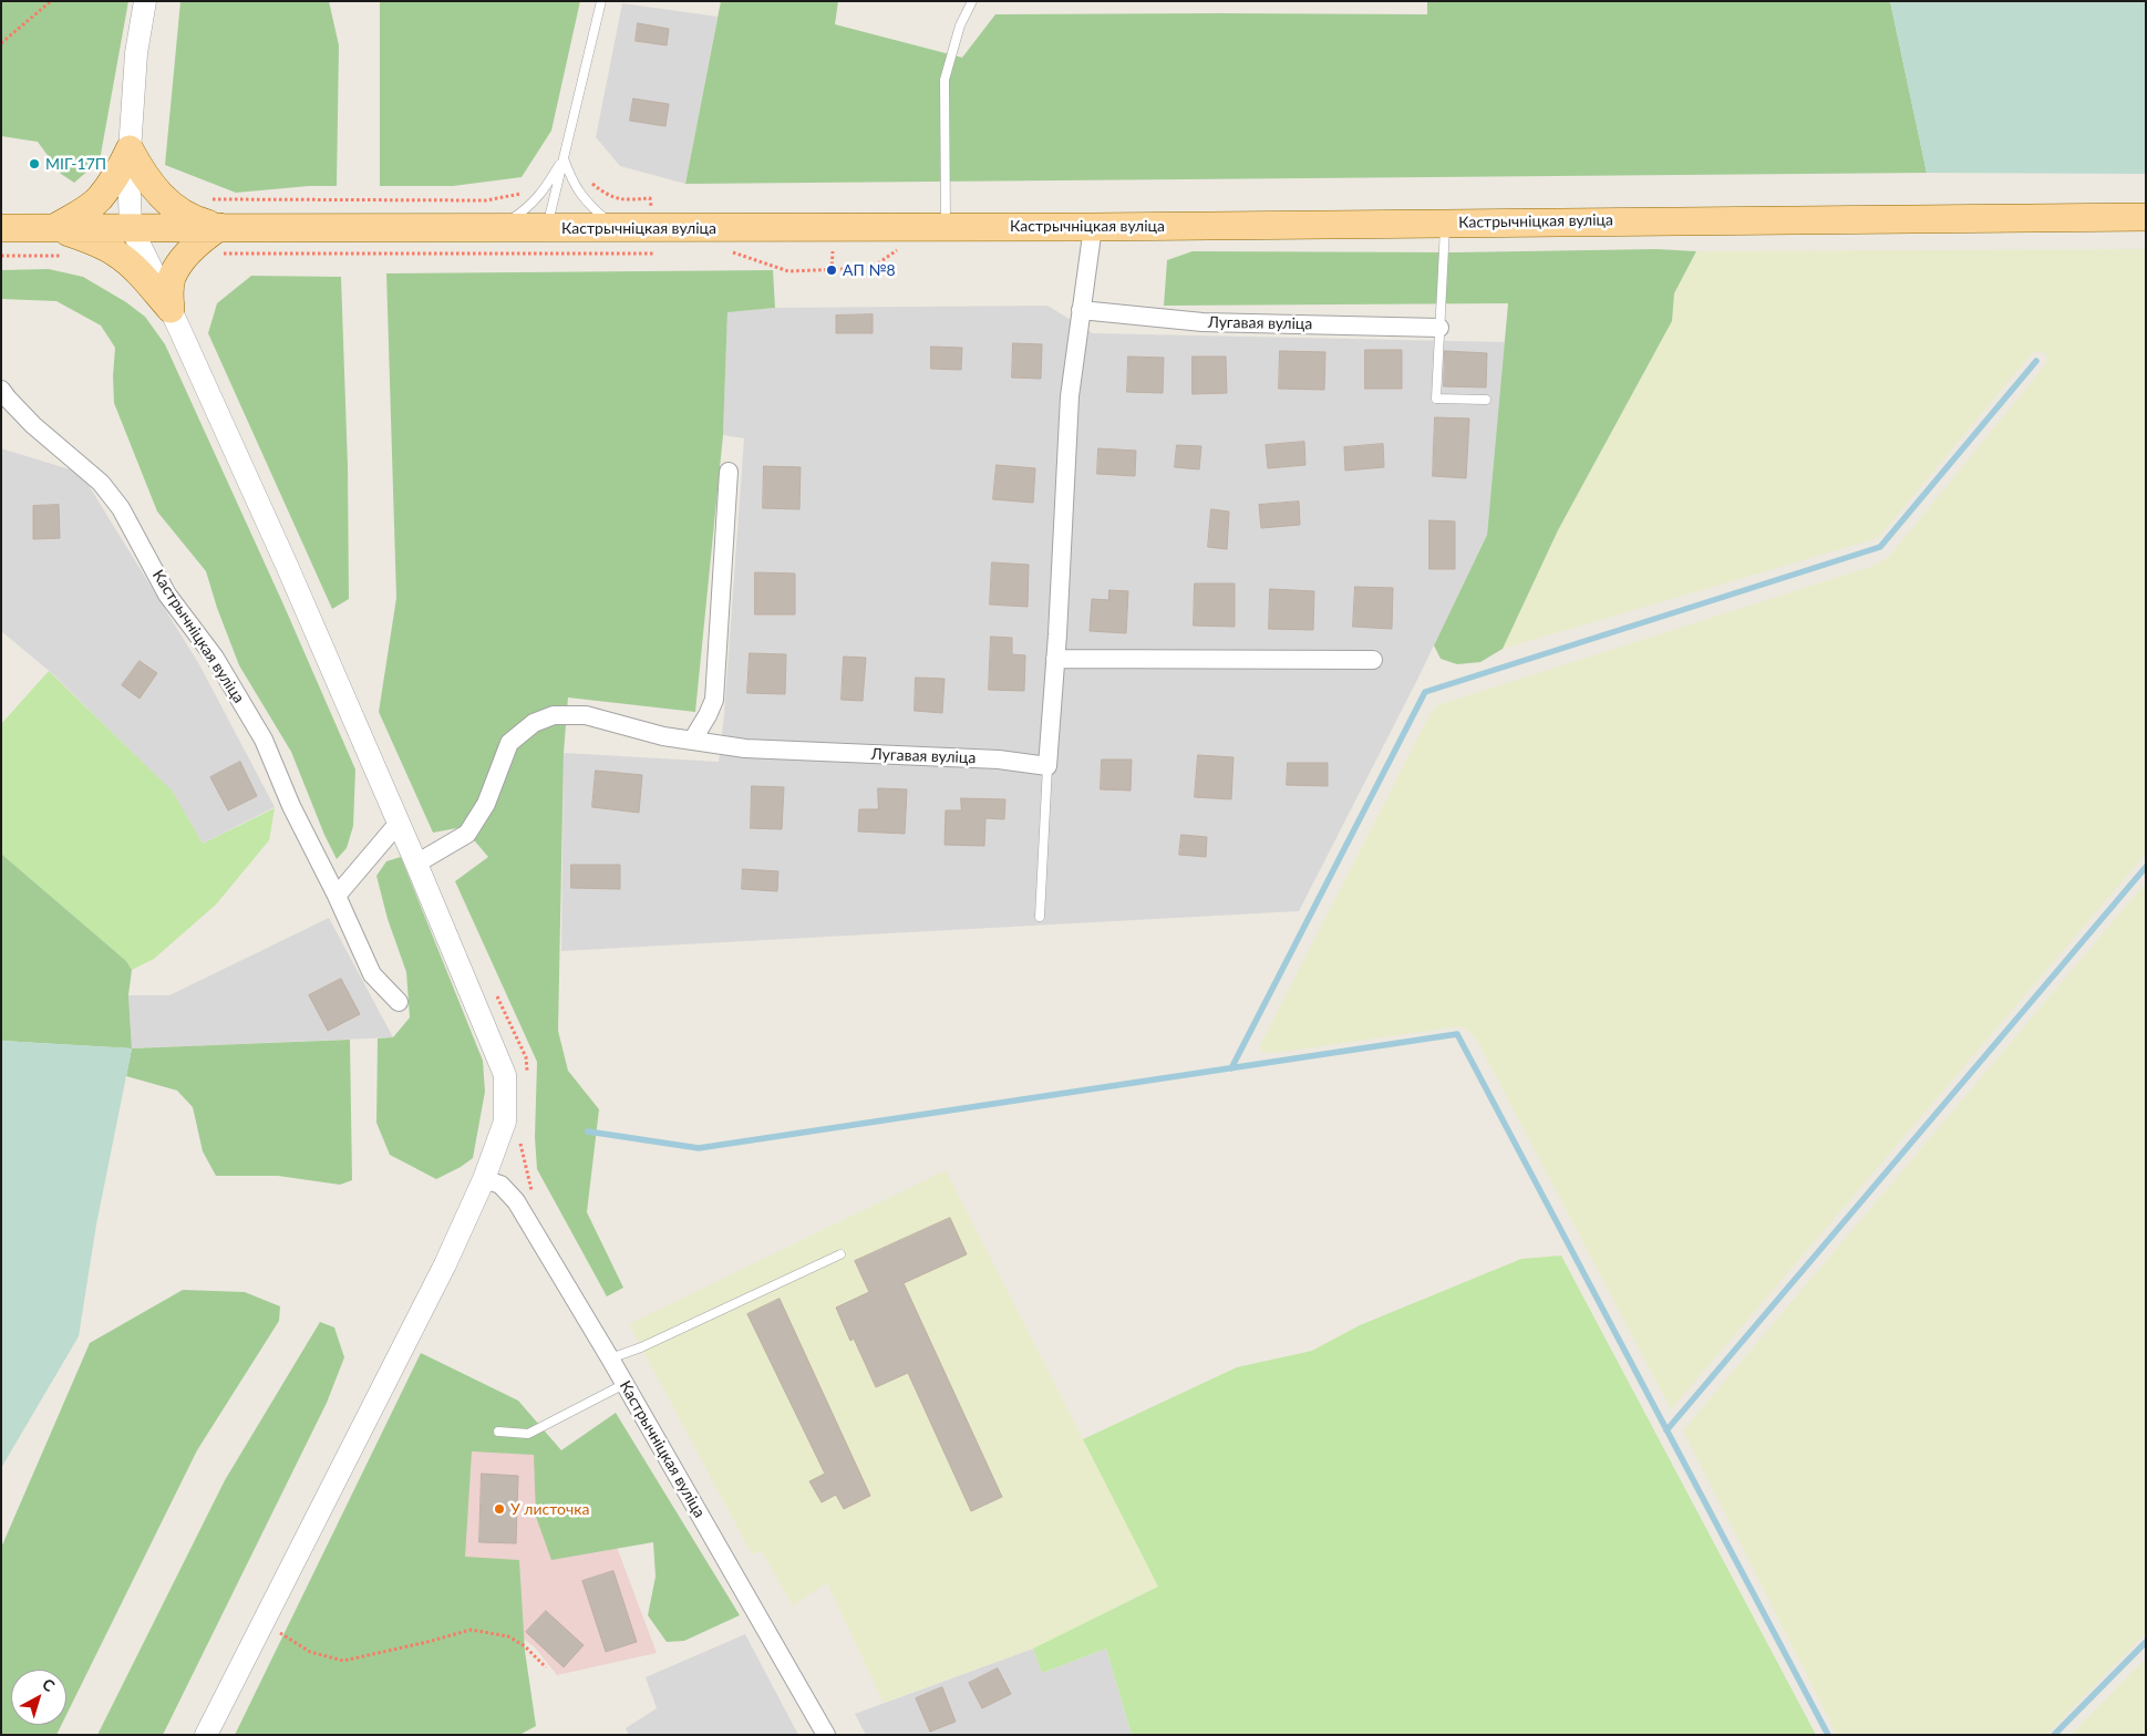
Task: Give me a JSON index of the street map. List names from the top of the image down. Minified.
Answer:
{"streets":{"main road":["Кастрычніцкая вуліца"],"street":["Лугавая вуліца"]},"places":["МІГ-17П","АП №8","У листочка"],"north":"top right"}
